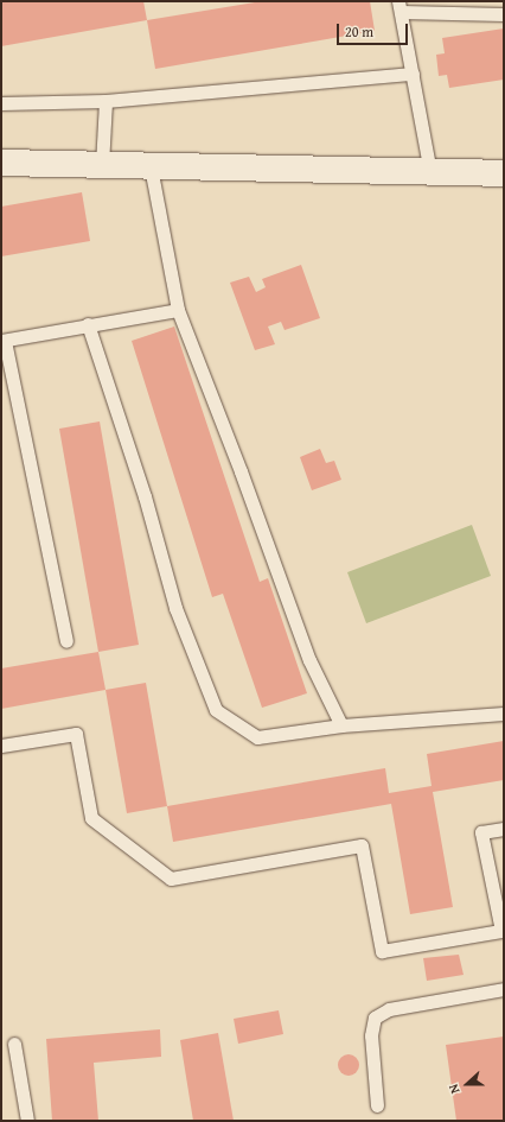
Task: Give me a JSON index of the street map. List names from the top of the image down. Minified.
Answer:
{"scale_bar":"20 m","north":"left"}
